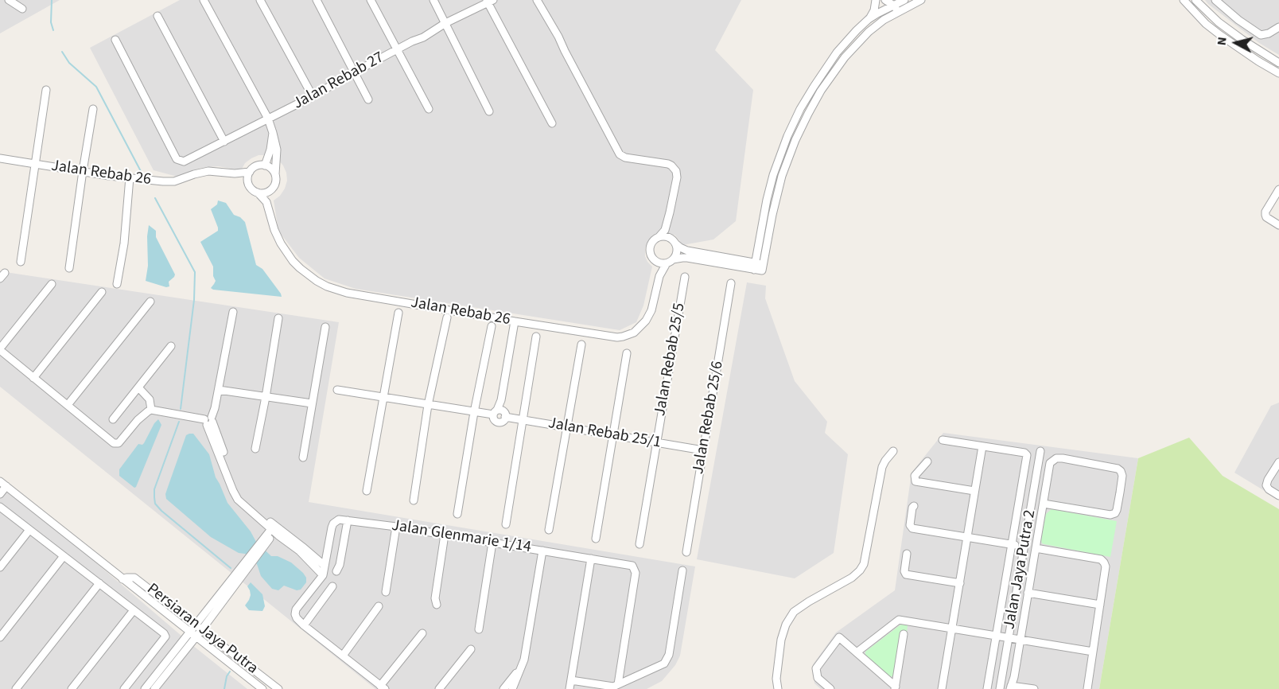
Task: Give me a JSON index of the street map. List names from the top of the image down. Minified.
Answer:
{"streets":{"street":["Jalan Rebab 27","Jalan Rebab 26","Jalan Rebab 25/5","Jalan Rebab 25/6","Jalan Rebab 25/1","Jalan Glenmarie 1/14","Jalan Jaya Putra 2","Persiaran Jaya Putra"]},"crossings":[["Jalan Rebab 25/5","Jalan Rebab 25/1"],["Jalan Rebab 25/6","Jalan Rebab 25/1"]],"north":"left"}
